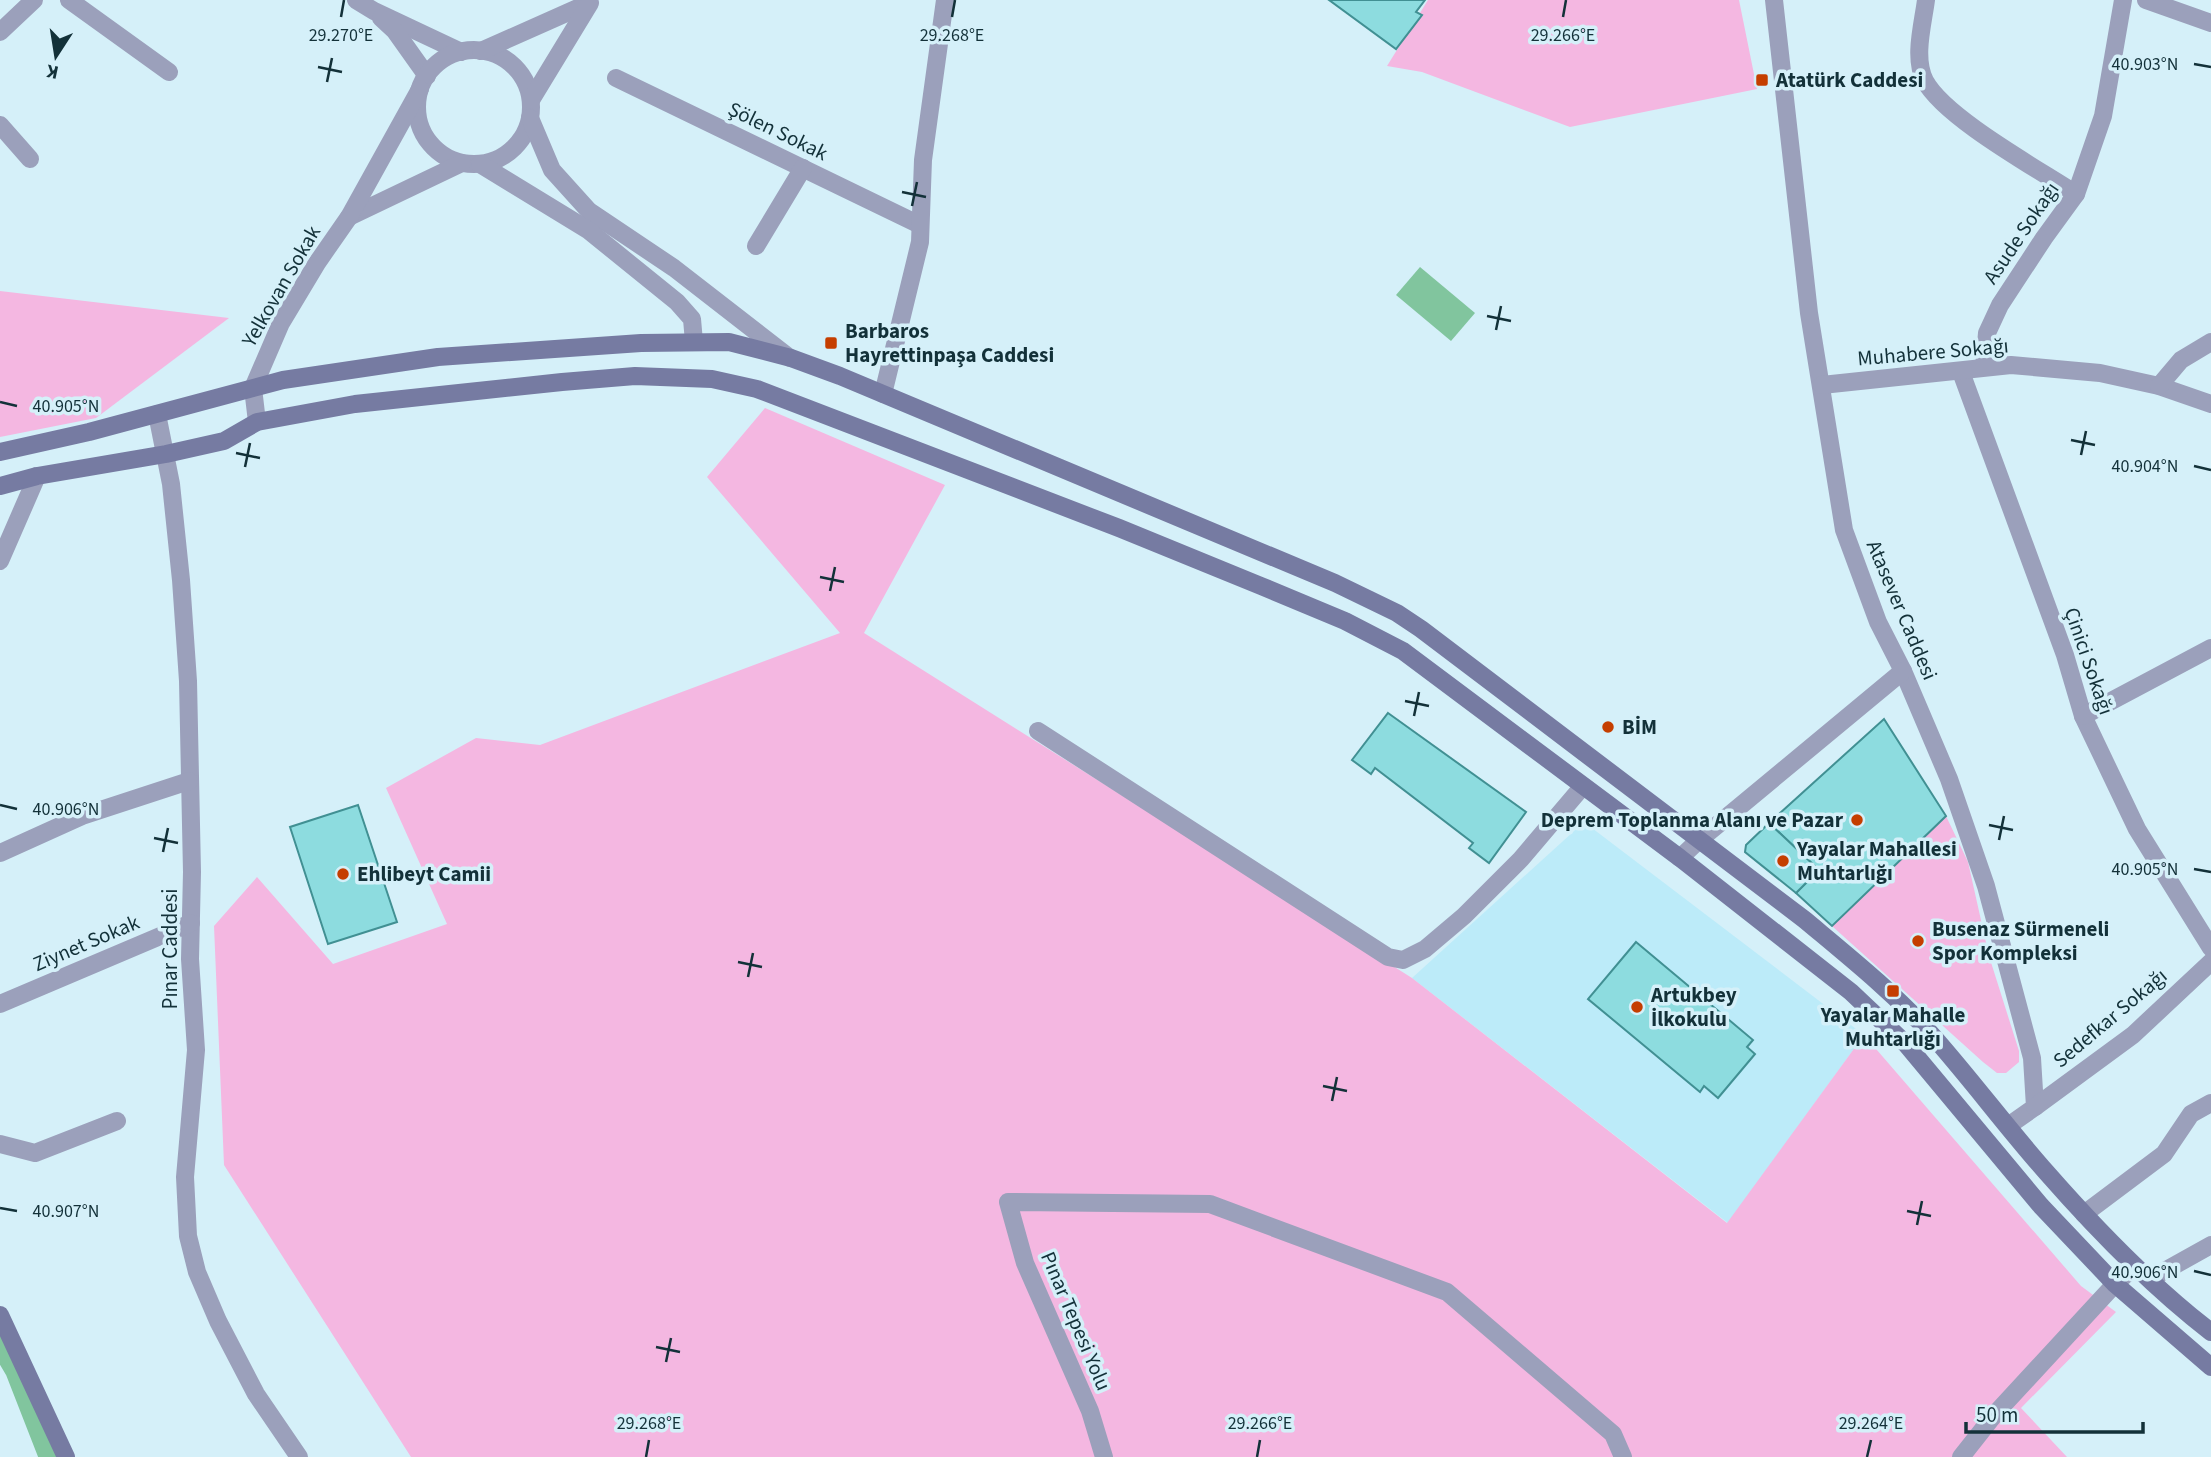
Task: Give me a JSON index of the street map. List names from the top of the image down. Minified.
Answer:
{"streets":{"street":["Şölen Sokak","Asude Sokağı","Yelkovan Sokak","Muhabere Sokağı","Atasever Caddesi","Çinici Sokağı","Ziynet Sokak","Pınar Caddesi","Sedefkar Sokağı","Pınar Tepesi Yolu"]},"crossings":[["Asude Sokağı","Muhabere Sokağı"],["Muhabere Sokağı","Atasever Caddesi"],["Muhabere Sokağı","Çinici Sokağı"],["Atasever Caddesi","Sedefkar Sokağı"],["Ziynet Sokak","Pınar Caddesi"]],"places":{"transit":["Atatürk Caddesi̇","Barbaros Hayrettinpaşa Caddesi","Yayalar Mahalle Muhtarlığı"],"other":["BİM","Deprem Toplanma Alanı ve Pazar","Yayalar Mahallesi Muhtarlığı","Ehlibeyt Camii","Busenaz Sürmeneli Spor Kompleksi","Artukbey İlkokulu"]},"scale_bar":"50 m","north":"bottom","coordinates":["29.270°E","29.268°E","29.266°E","40.903°N","40.905°N","40.904°N","40.906°N","40.907°N","29.264°E"]}
